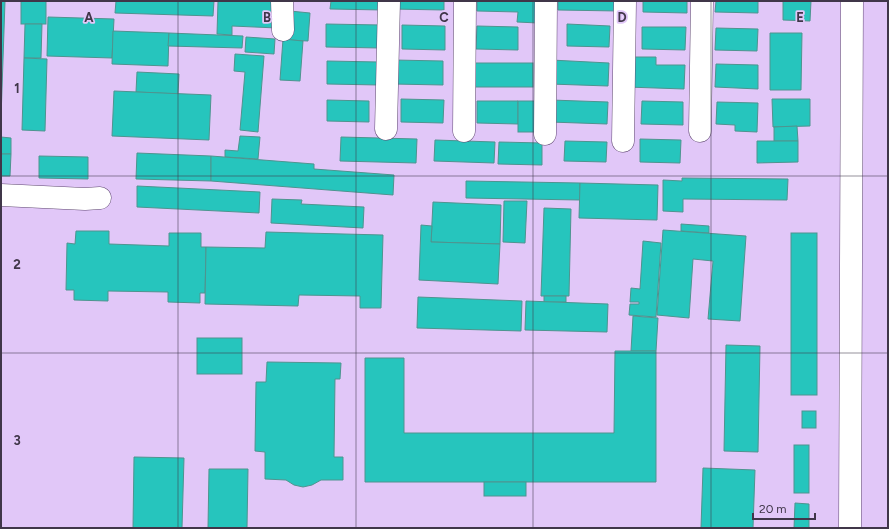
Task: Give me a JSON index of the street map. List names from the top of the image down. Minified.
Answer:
{"scale_bar":"20 m","grid":{"columns":["A","B","C","D","E"],"rows":["1","2","3"]}}
